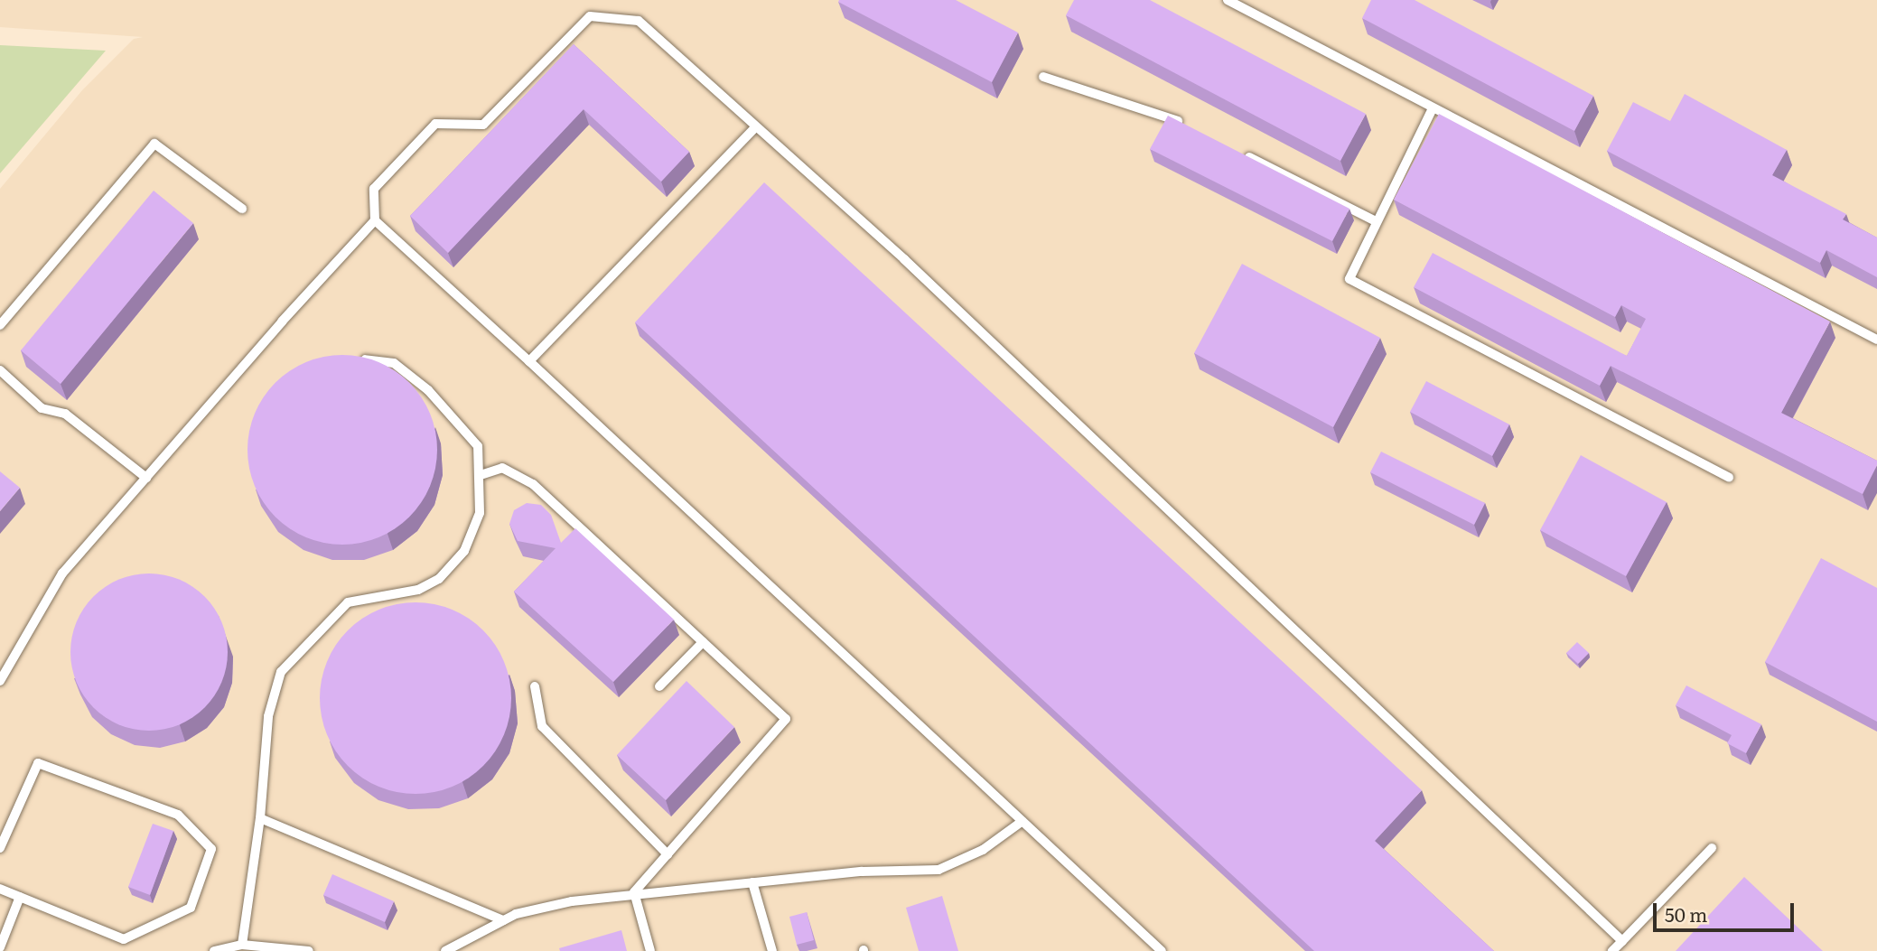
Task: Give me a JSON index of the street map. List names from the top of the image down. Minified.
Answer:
{"scale_bar":"50 m"}
